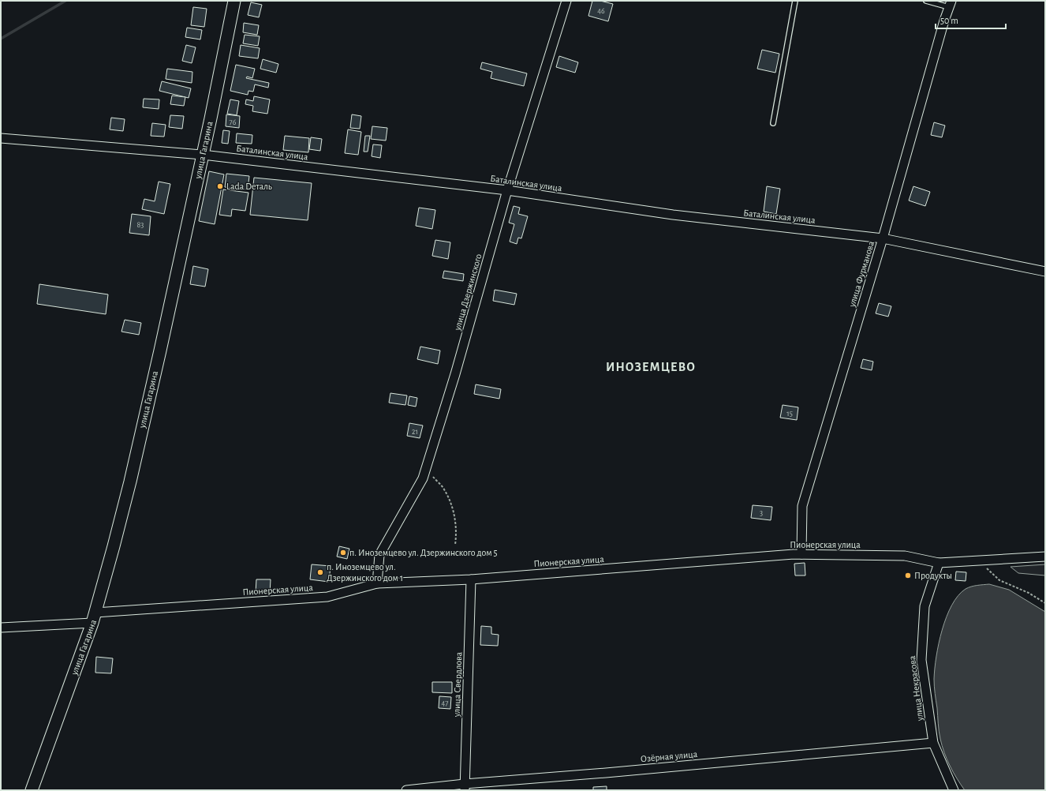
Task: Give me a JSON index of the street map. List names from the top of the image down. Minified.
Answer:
{"streets":{"main road":["улица Гагарина"],"street":["Баталинская улица","улица Фурманова","улица Дзержинского","Пионерская улица","улица Свердлова","улица Некрасова","Озёрная улица"]},"crossings":[["улица Гагарина","Баталинская улица"],["улица Гагарина","Пионерская улица"],["Баталинская улица","улица Фурманова"],["Баталинская улица","улица Дзержинского"],["улица Фурманова","Пионерская улица"],["улица Дзержинского","Пионерская улица"],["Пионерская улица","улица Свердлова"],["Пионерская улица","улица Некрасова"],["улица Свердлова","Озёрная улица"],["улица Некрасова","Озёрная улица"]],"districts":["ИНОЗЕМЦЕВО"],"places":["Lada Dеталь","п. Иноземцево ул. Дзержинского дом 5","п. Иноземцево ул. Дзержинского дом 1","Продукты"],"house_numbers":["46","76","83","15","21","3","47"],"scale_bar":"50 m"}
